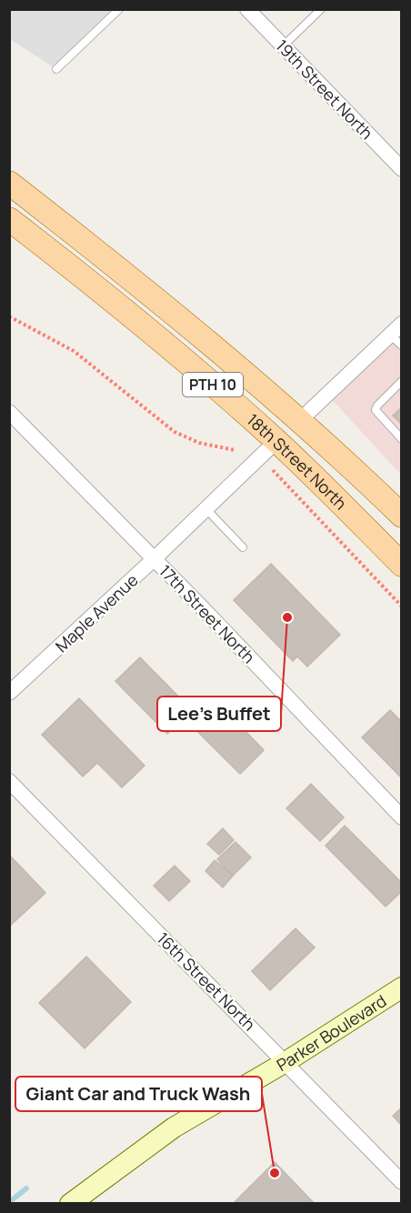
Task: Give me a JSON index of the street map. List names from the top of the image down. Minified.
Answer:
{"streets":{"main road":["PTH 10","18th Street North"],"street":["19th Street North","Maple Avenue","17th Street North","16th Street North","Parker Boulevard"]},"crossings":[["18th Street North","Maple Avenue"],["Maple Avenue","17th Street North"],["16th Street North","Parker Boulevard"]],"places":["Lee's Buffet","Giant Car and Truck Wash"]}
